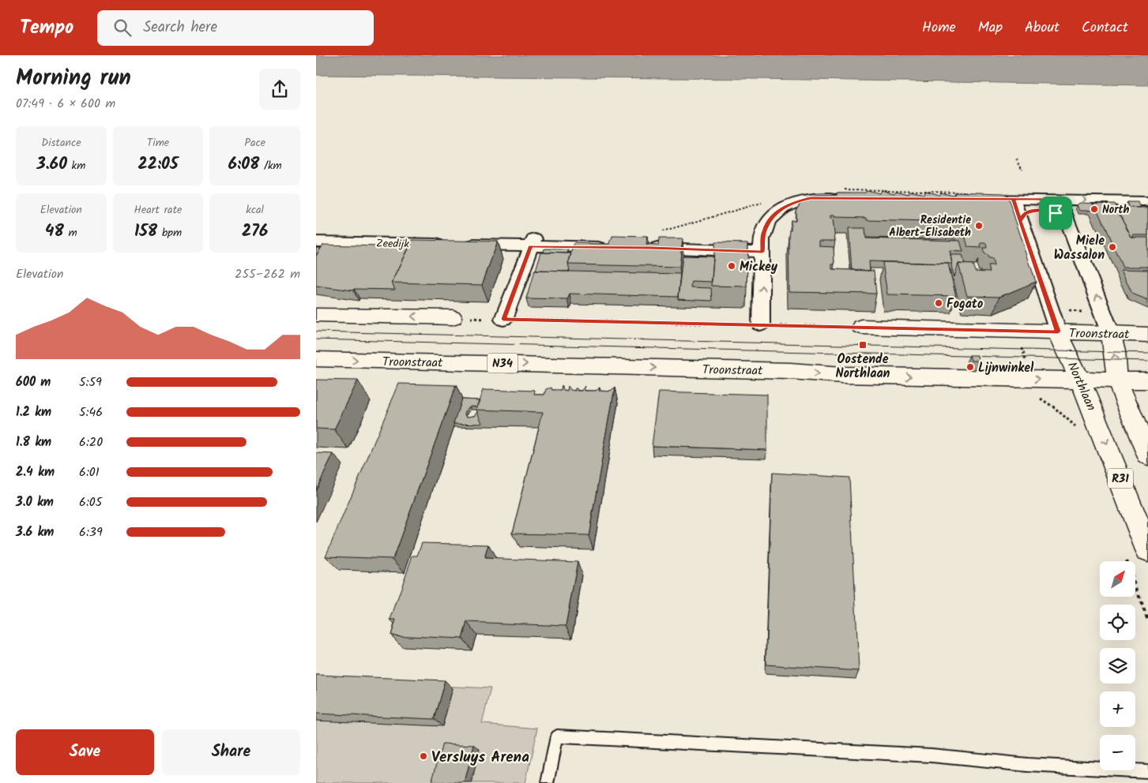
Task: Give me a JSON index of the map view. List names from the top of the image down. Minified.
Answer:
{"streets":{"main road":["Troonstraat","N34","Northlaan","R31"],"street":["Zeedijk"]},"crossings":[["Troonstraat","Northlaan"]],"one_way":["Northlaan"],"places":{"other":["North","Residentie Albert-Elisabeth","Miele Wassalon","Mickey","Fogato","Lijnwinkel","Versluys Arena"],"transit":["Oostende Northlaan"]},"north":"top right","page":{"header":"Tempo","search":"Search here","nav":["Home","Map","About","Contact"],"heading":["Morning run","07:49 · 6 × 600 m"],"stats":[["Distance","3.60 km"],["Time","22:05"],["Pace","6:08 /km"],["Elevation","48 m"],["Heart rate","158 bpm"],["kcal","276"]],"chart":["Elevation","255–262 m"],"list":[{"name":"600 m","note":"5:59"},{"name":"1.2 km","note":"5:46"},{"name":"1.8 km","note":"6:20"},{"name":"2.4 km","note":"6:01"},{"name":"3.0 km","note":"6:05"},{"name":"3.6 km","note":"6:39"}],"map_buttons":["+","−"],"buttons":["Save","Share"]}}
